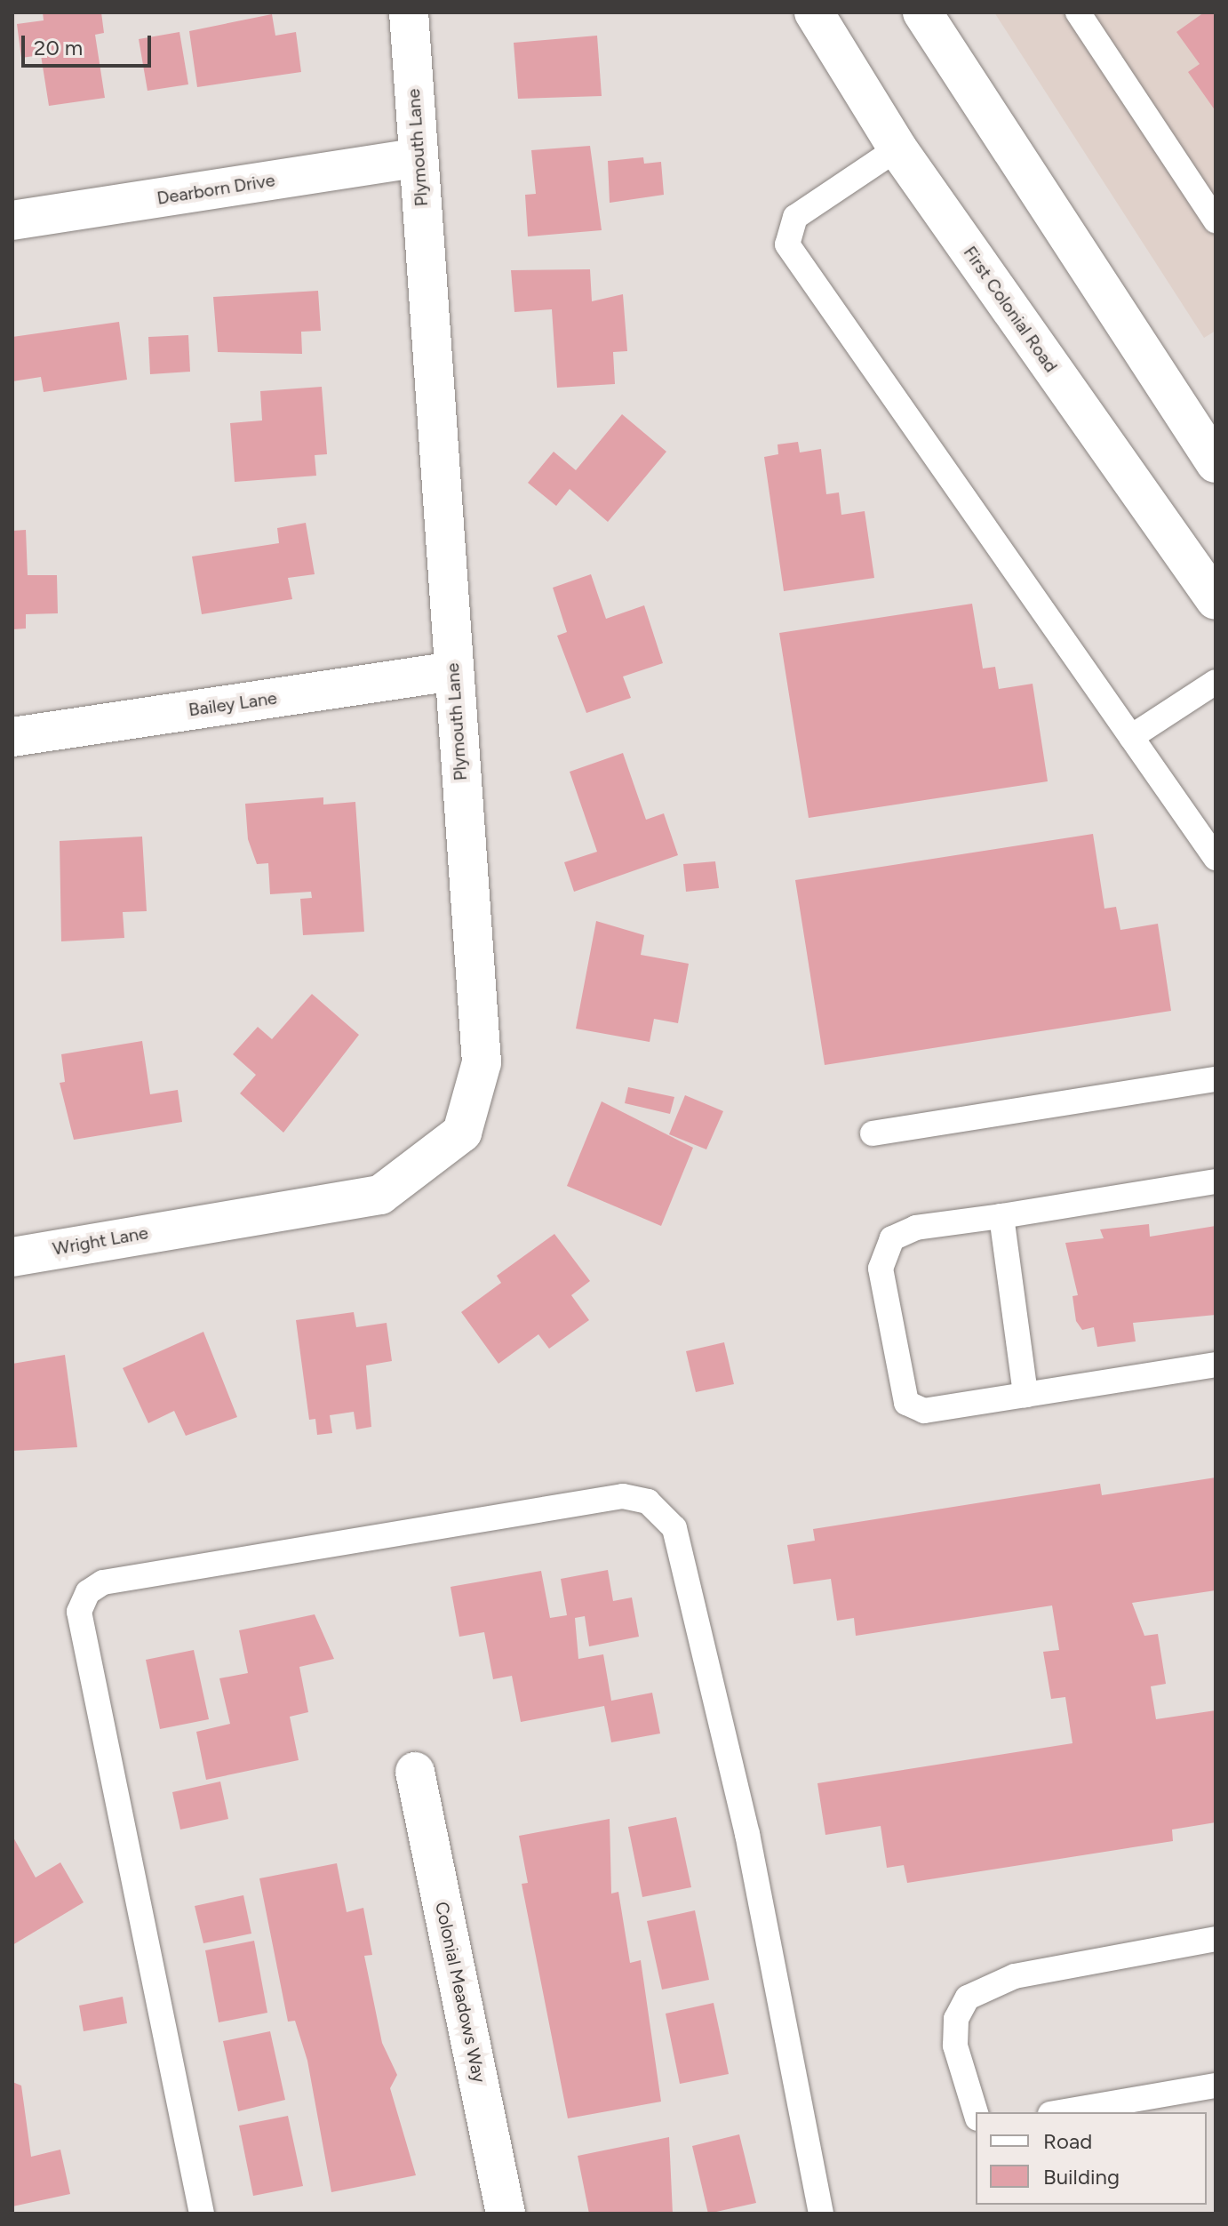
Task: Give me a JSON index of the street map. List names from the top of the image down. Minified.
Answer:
{"streets":{"street":["Plymouth Lane","Dearborn Drive","First Colonial Road","Bailey Lane","Wright Lane","Colonial Meadows Way"]},"crossings":[["Plymouth Lane","Dearborn Drive"],["Plymouth Lane","Bailey Lane"],["Plymouth Lane","Wright Lane"]],"legend":["Road","Building"],"scale_bar":"20 m"}
